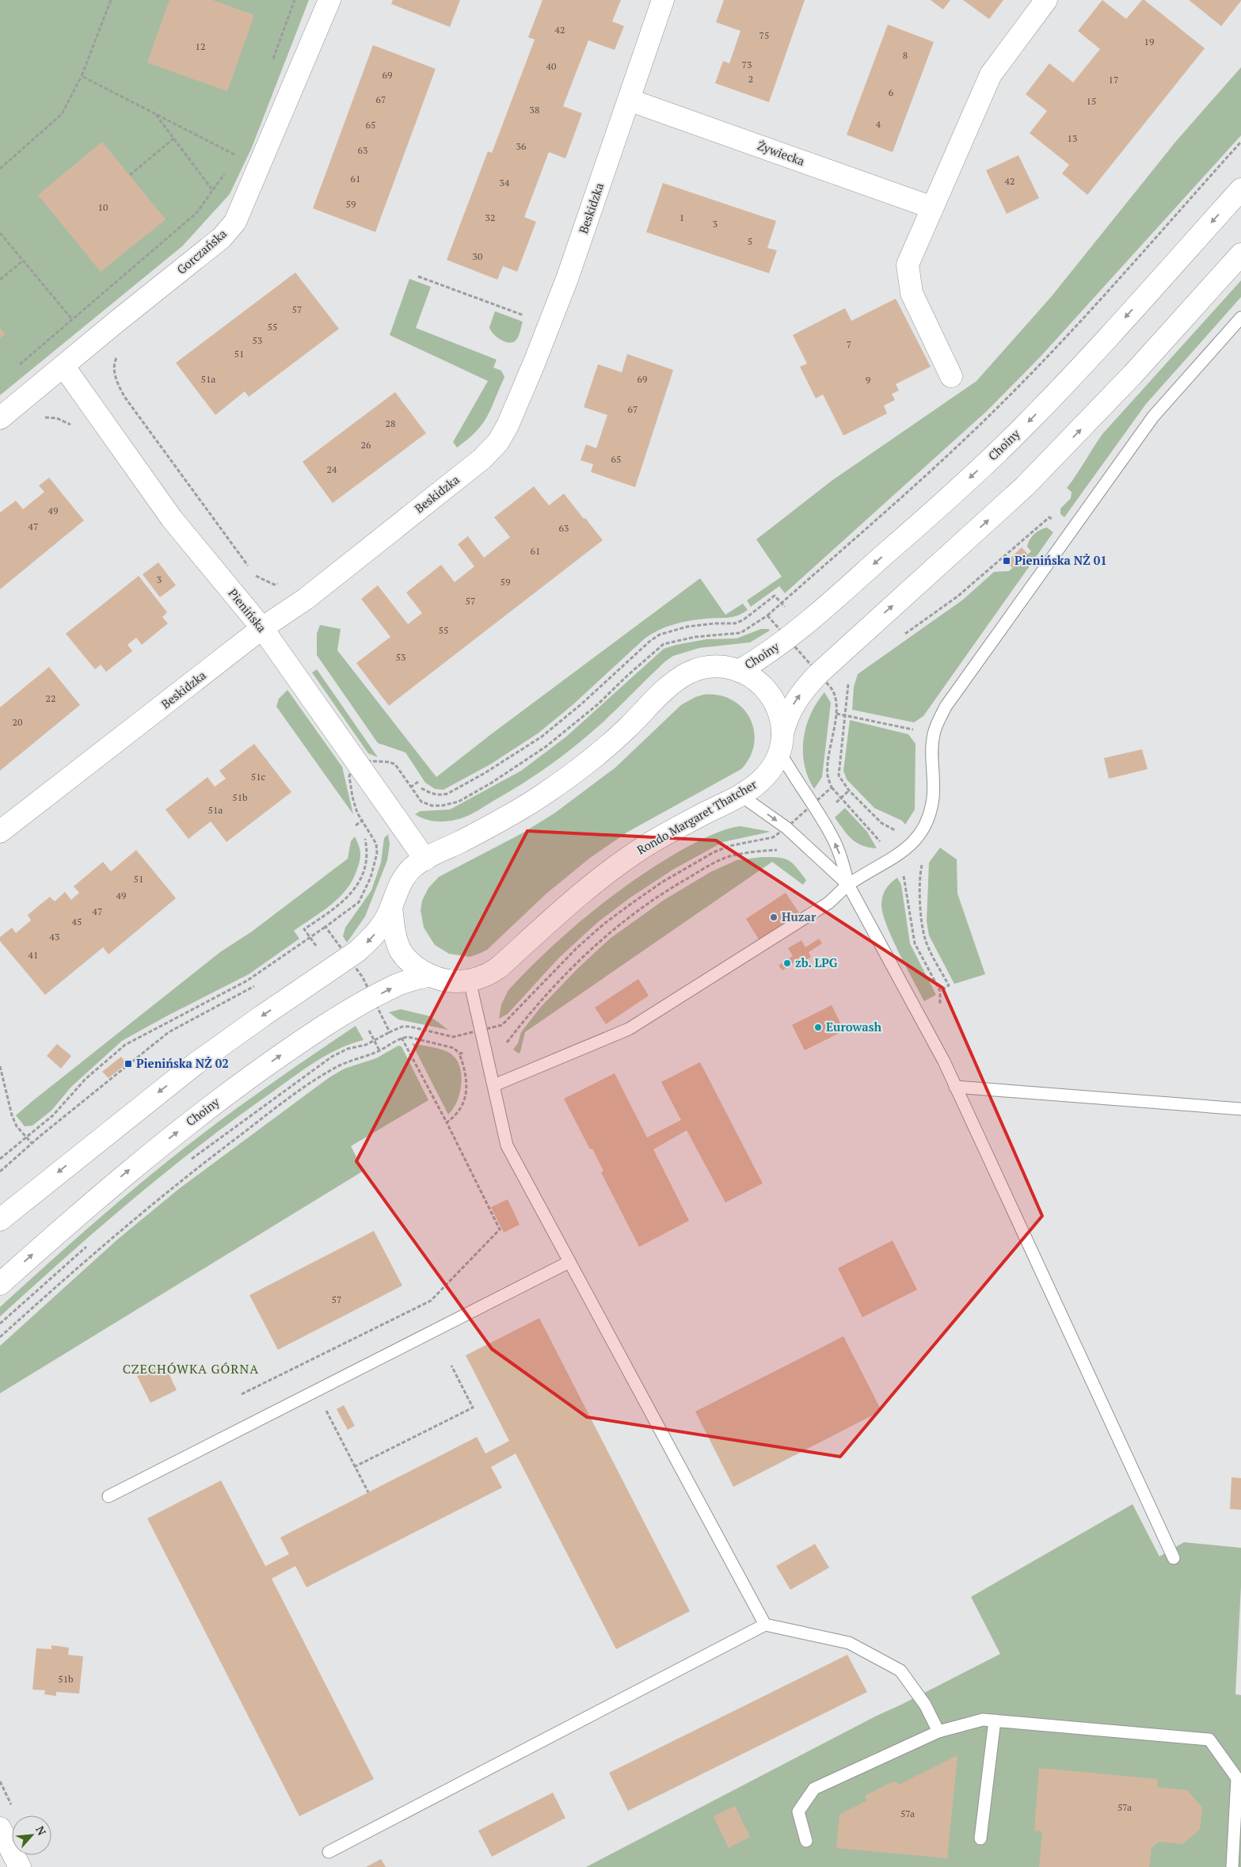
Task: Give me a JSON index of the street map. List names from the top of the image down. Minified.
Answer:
{"streets":{"street":["Żywiecka","Beskidzka","Gorczańska","Choiny","Pienińska","Rondo Margaret Thatcher"]},"crossings":[["Żywiecka","Beskidzka"],["Beskidzka","Pienińska"],["Gorczańska","Pienińska"],["Choiny","Rondo Margaret Thatcher"],["Pienińska","Rondo Margaret Thatcher"]],"districts":["CZECHÓWKA GÓRNA"],"places":{"transit":["Pienińska NŻ 01","Pienińska NŻ 02"],"other":["Huzar","zb. LPG","Eurowash"]},"house_numbers":["42","75","19","12","8","73","40","69","2","17","6","67","15","38","4","65","13","36","63","61","42","34","59","10","32","1","3","5","30","57","55","53","7","51","51a","69","9","67","28","26","65","24","49","47","63","61","3","59","57","55","53","22","20","51c","51b","51a","51","49","47","45","43","41","57","51b","57a","57a"],"north":"top right"}
